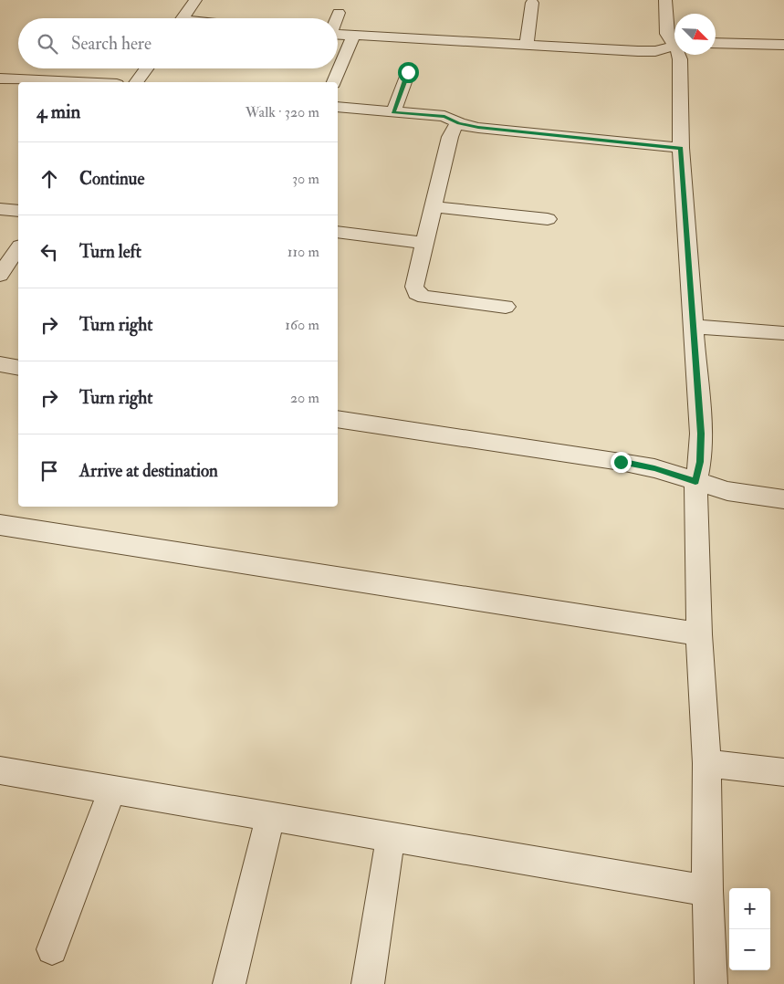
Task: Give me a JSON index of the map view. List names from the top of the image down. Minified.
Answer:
{"north":"bottom right","page":{"search":"Search here","heading":["4 min","Walk · 320 m"],"list":[["Continue","30 m"],["Turn left","110 m"],["Turn right","160 m"],["Turn right","20 m"],"Arrive at destination"],"map_buttons":["+","−"]}}
